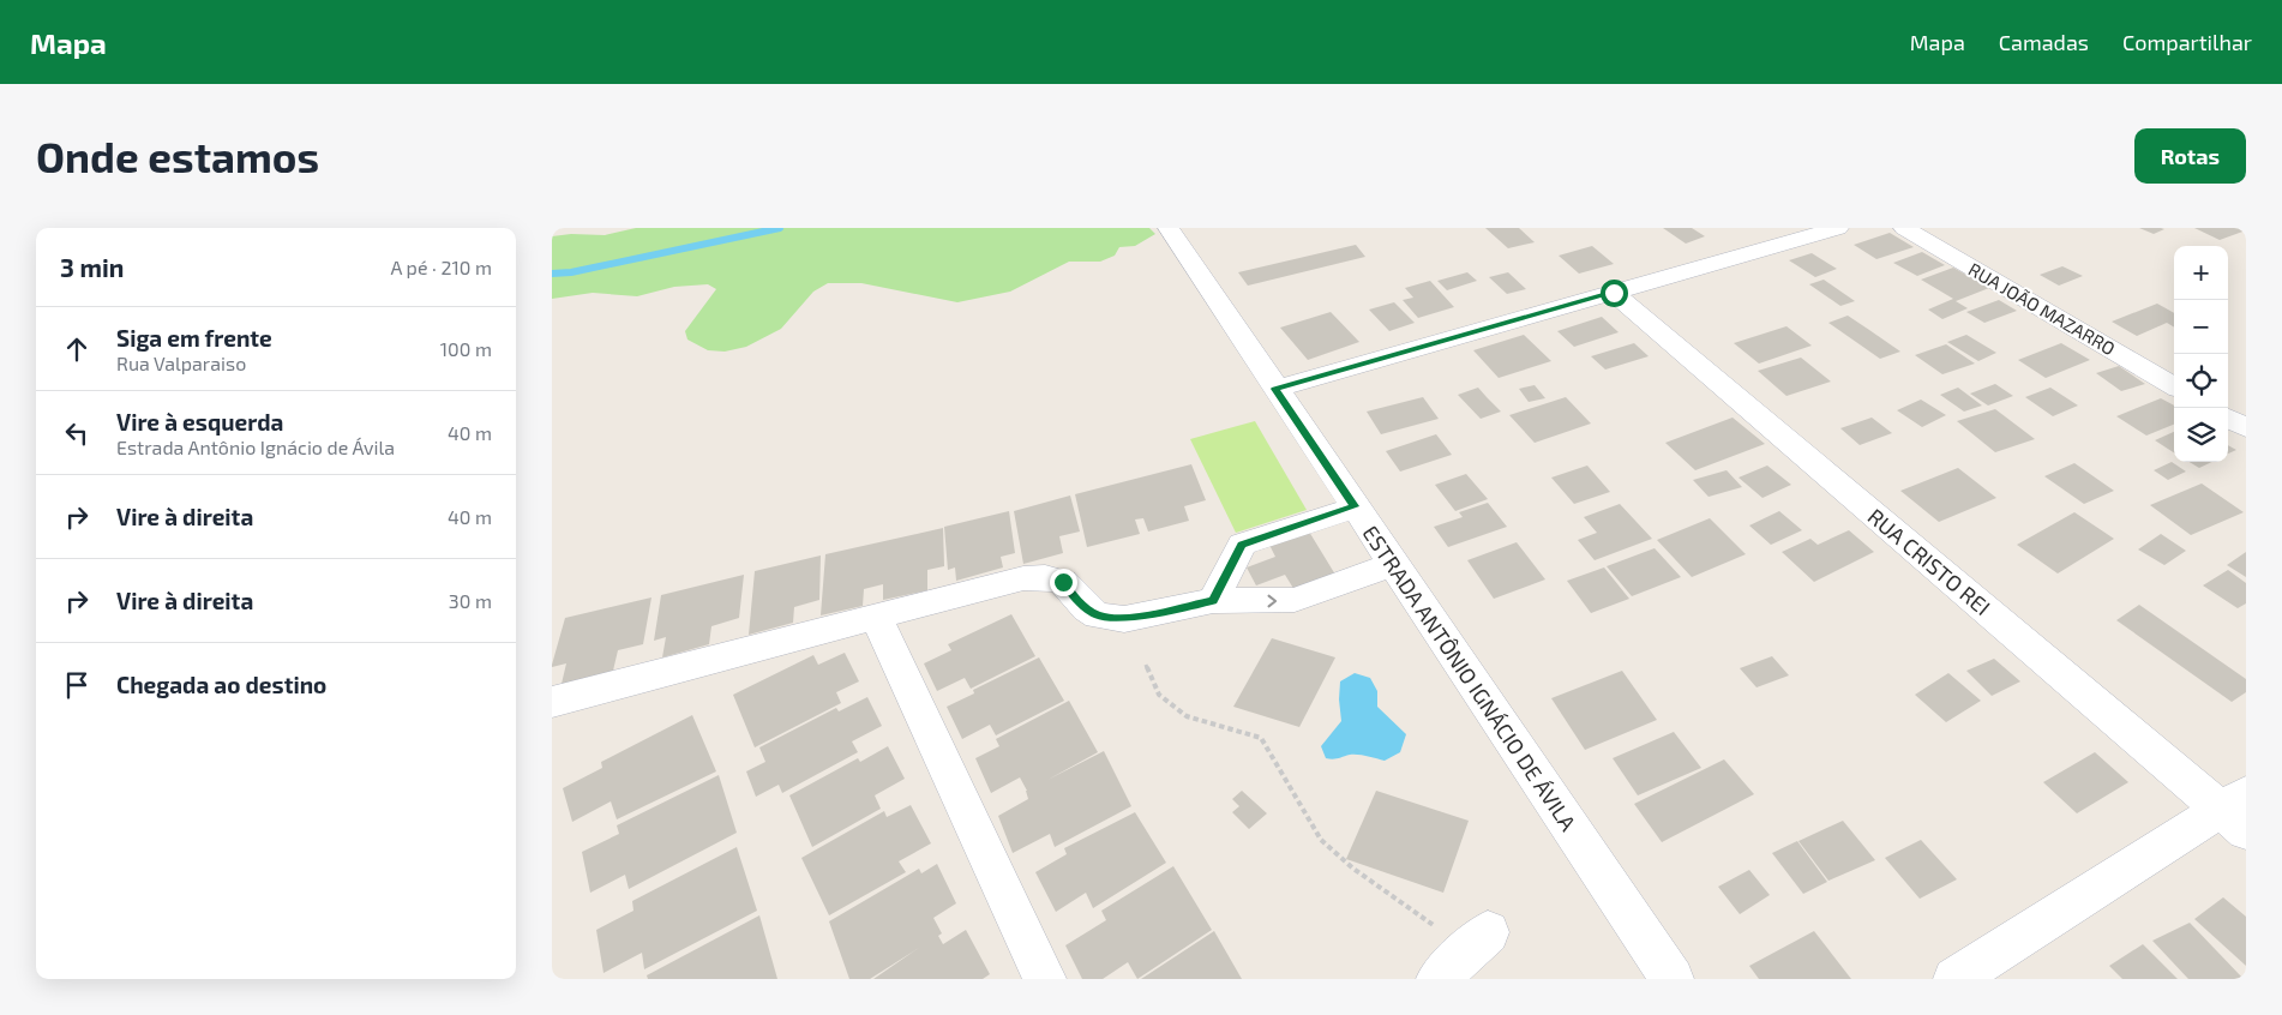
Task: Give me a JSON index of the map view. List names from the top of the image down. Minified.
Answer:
{"streets":{"street":["RUA JOÃO MAZARRO","RUA CRISTO REI","ESTRADA ANTÔNIO IGNÁCIO DE ÁVILA"]},"page":{"header":"Mapa","nav":["Mapa","Camadas","Compartilhar"],"buttons":"Rotas","title":"Onde estamos","heading":["3 min","A pé · 210 m"],"map_buttons":["+","−"],"list":[["Siga em frente","Rua Valparaiso","100 m"],["Vire à esquerda","Estrada Antônio Ignácio de Ávila","40 m"],["Vire à direita","40 m"],["Vire à direita","30 m"],"Chegada ao destino"]}}
